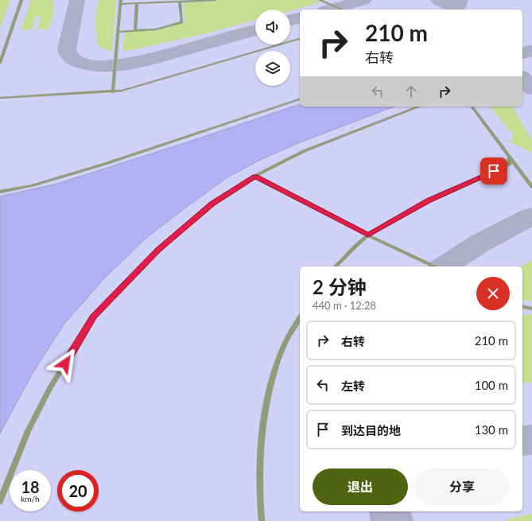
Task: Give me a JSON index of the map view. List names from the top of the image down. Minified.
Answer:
{"page":{"turn":["210 m","右转"],"heading":["2 分钟","440 m · 12:28"],"list":[{"name":"右转","value":"210 m"},{"name":"左转","value":"100 m"},{"name":"到达目的地","value":"130 m"}],"buttons":["退出","分享"],"speed":"18 km/h","limit":"20"}}
